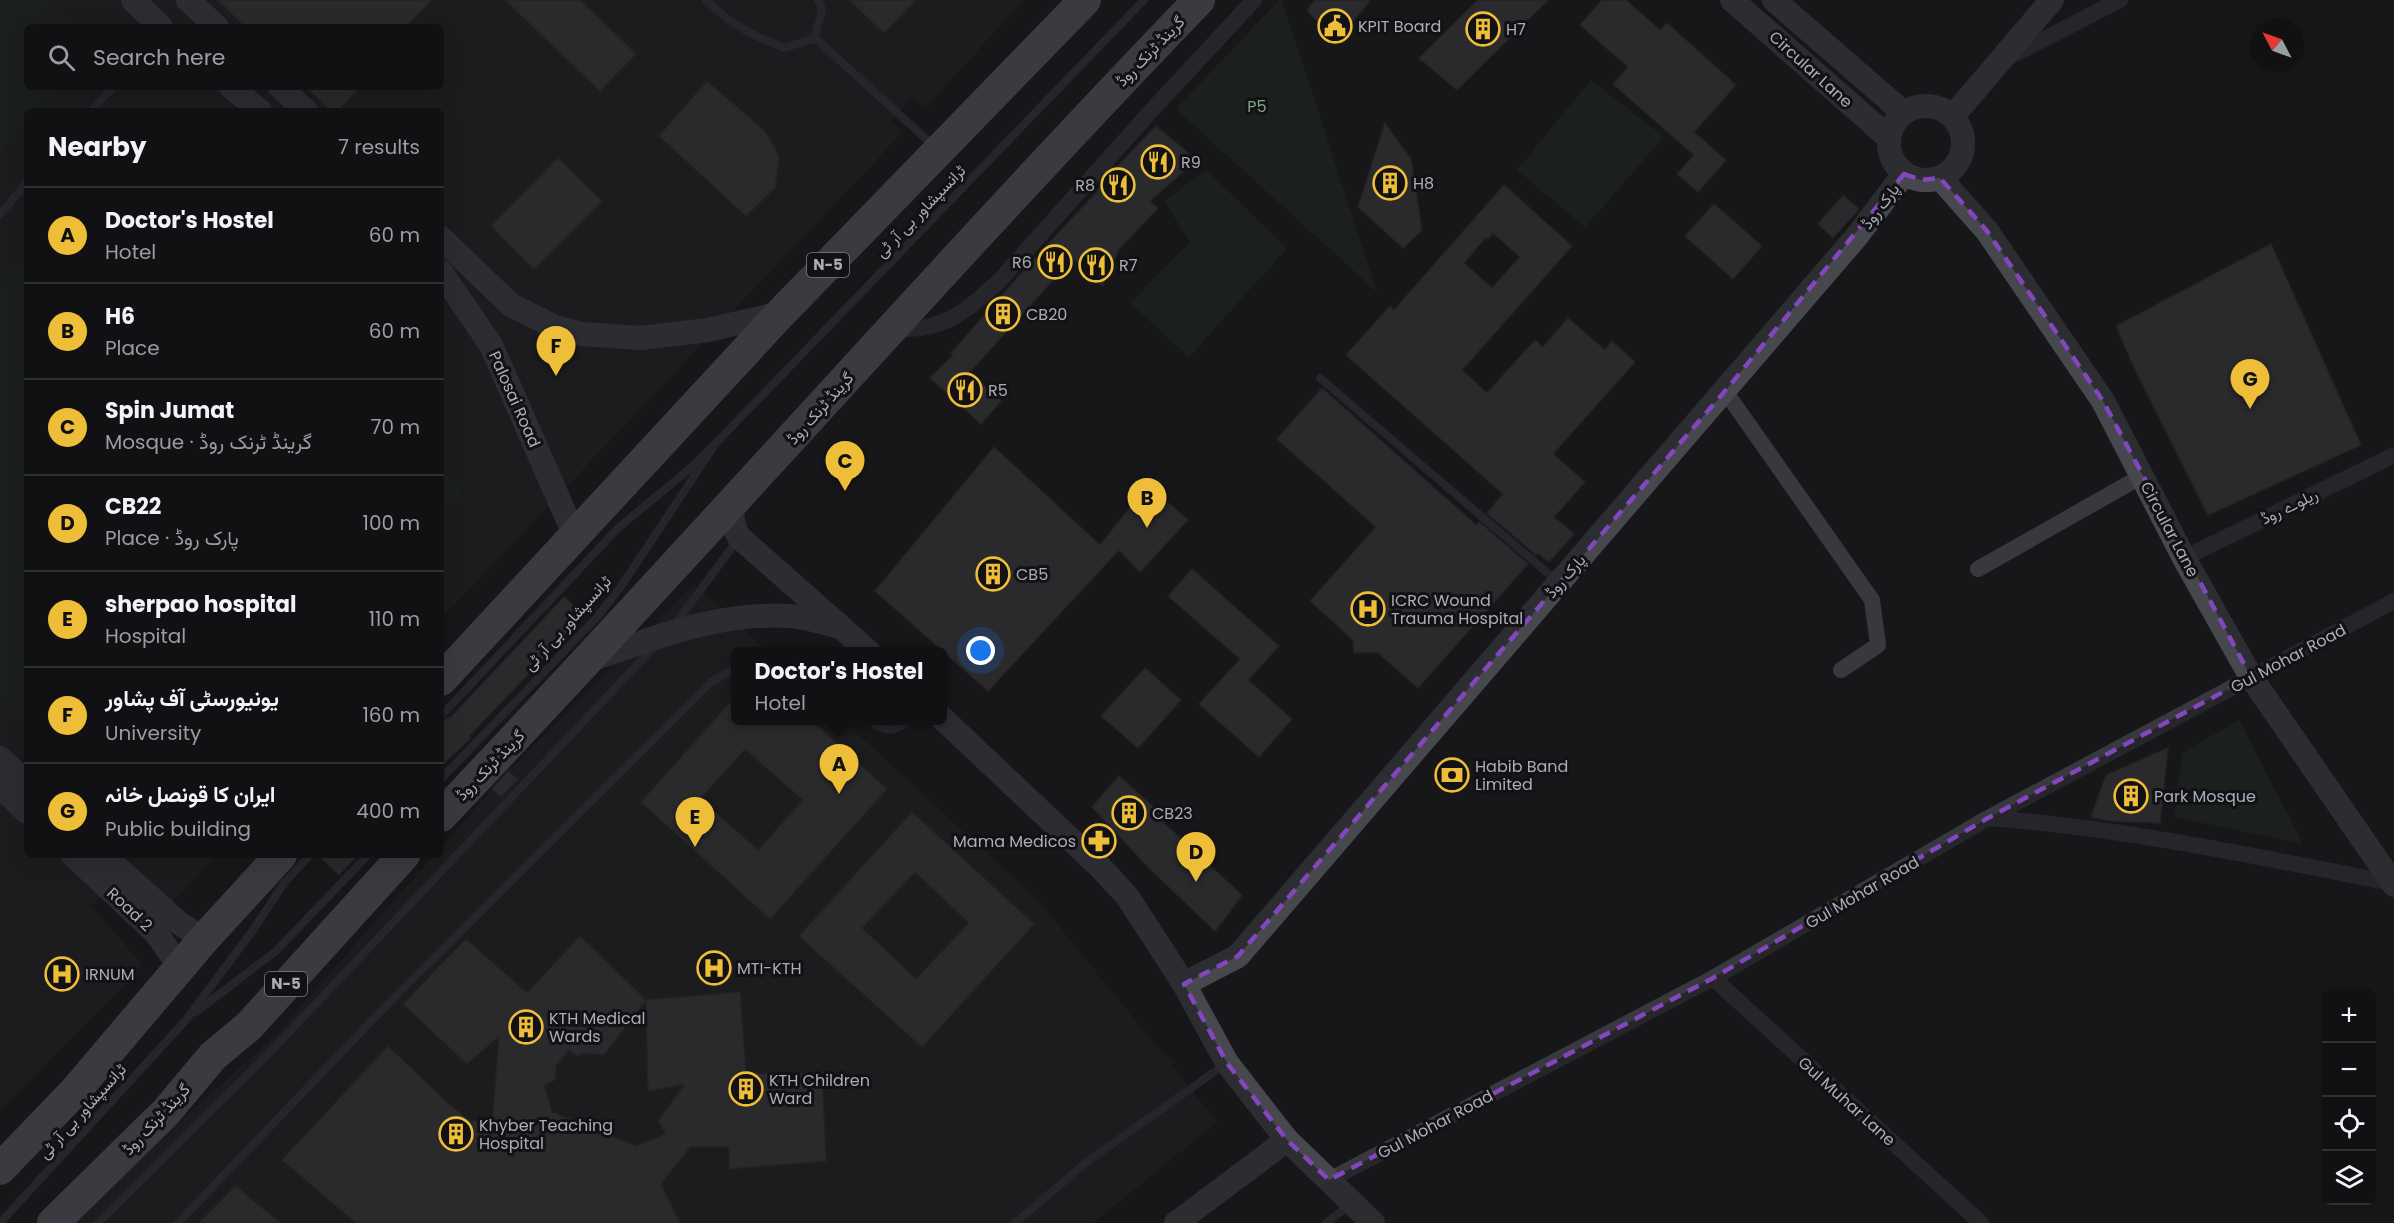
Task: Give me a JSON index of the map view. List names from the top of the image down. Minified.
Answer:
{"streets":{"highway":["گرینڈ ٹرنک روڈ","N-5"],"street":["Circular Lane","پارک روڈ","Palosai Road","ریلوے روڈ","Gul Mohar Road","Road 2","Gul Muhar Lane"],"lane":["ٹرانسپشاور بی آر ٹی"]},"crossings":[["Circular Lane","پارک روڈ"],["Circular Lane","ریلوے روڈ"],["Circular Lane","Gul Mohar Road"],["N-5","Palosai Road"],["Gul Mohar Road","Gul Muhar Lane"]],"parks":["P5"],"places":{"public building":["KPIT Board"],"building":["H7","H8","CB20","CB5","Park Mosque","CB23","KTH Medical Wards","KTH Children Ward","Khyber Teaching Hospital"],"restaurant":["R9","R8","R6","R7","R5"],"hospital":["ICRC Wound Trauma Hospital","MTI-KTH","IRNUM"],"bank":["Habib Band Limited"],"pharmacy":["Mama Medicos"]},"north":"top left","page":{"search":"Search here","heading":["Nearby","7 results"],"list":[{"mark":"A","name":"Doctor's Hostel","note":"Hotel","value":"60 m"},{"mark":"B","name":"H6","note":"Place","value":"60 m"},{"mark":"C","name":"Spin Jumat","note":"Mosque · گرینڈ ٹرنک روڈ","value":"70 m"},{"mark":"D","name":"CB22","note":"Place · پارک روڈ","value":"100 m"},{"mark":"E","name":"sherpao hospital","note":"Hospital","value":"110 m"},{"mark":"F","name":"یونیورسٹی آف پشاور","note":"University","value":"160 m"},{"mark":"G","name":"ایران کا قونصل خانہ","note":"Public building","value":"400 m"}],"pins":["F","G","C","B","A","E","D"],"popup":["Doctor's Hostel","Hotel"],"map_buttons":["+","−"]}}
